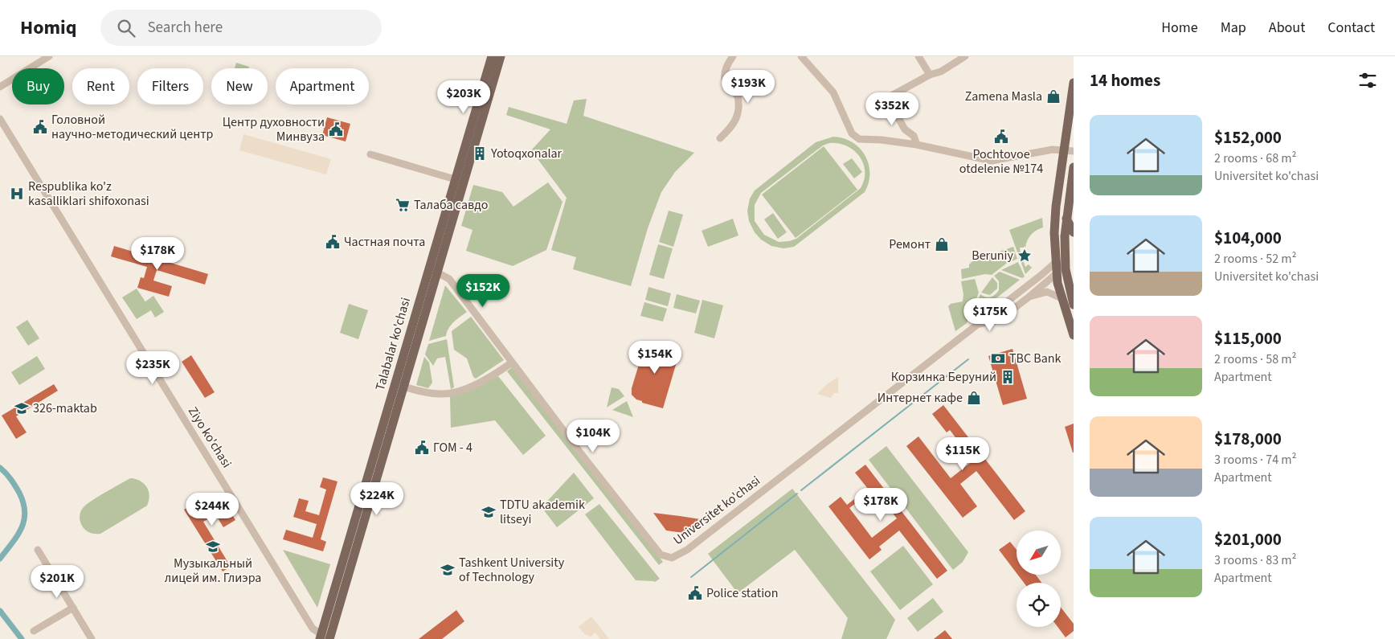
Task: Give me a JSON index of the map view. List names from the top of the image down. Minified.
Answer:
{"streets":{"main road":["Talabalar ko'chasi"],"street":["Ziyo ko'chasi","Universitet ko'chasi"]},"crossings":[["Talabalar ko'chasi","Ziyo ko'chasi"],["Talabalar ko'chasi","Universitet ko'chasi"]],"places":{"shop":["Zamena Masla","Ремонт","Интернет кафе"],"public building":["Головной научно-методический центр","Центр духовности Минвуза","Pochtovoe otdelenie №174","Частная почта","ГОМ - 4","Police station"],"building":["Yotoqxonalar","Корзинка Беруний"],"hospital":["Respublika ko'z kasalliklari shifoxonasi"],"supermarket":["Талаба савдо"],"place":["Beruniy"],"bank":["TBC Bank"],"school or university":["326-maktab","TDTU akademik litseyi","Музыкальный лицей им. Глиэра","Tashkent University of Technology"]},"north":"bottom left","page":{"header":"Homiq","search":"Search here","nav":["Home","Map","About","Contact"],"heading":"14 homes","chip":["Buy","Rent","Filters","New","Apartment"],"price":["$193K","$203K","$352K","$178K","$152K","$175K","$154K","$235K","$104K","$115K","$224K","$178K","$244K","$201K"],"list":[{"name":"$152,000","note":"2 rooms · 68 m² · Universitet ko'chasi"},{"name":"$104,000","note":"2 rooms · 52 m² · Universitet ko'chasi"},{"name":"$115,000","note":"2 rooms · 58 m² · Apartment"},{"name":"$178,000","note":"3 rooms · 74 m² · Apartment"},{"name":"$201,000","note":"3 rooms · 83 m² · Apartment"}]}}
